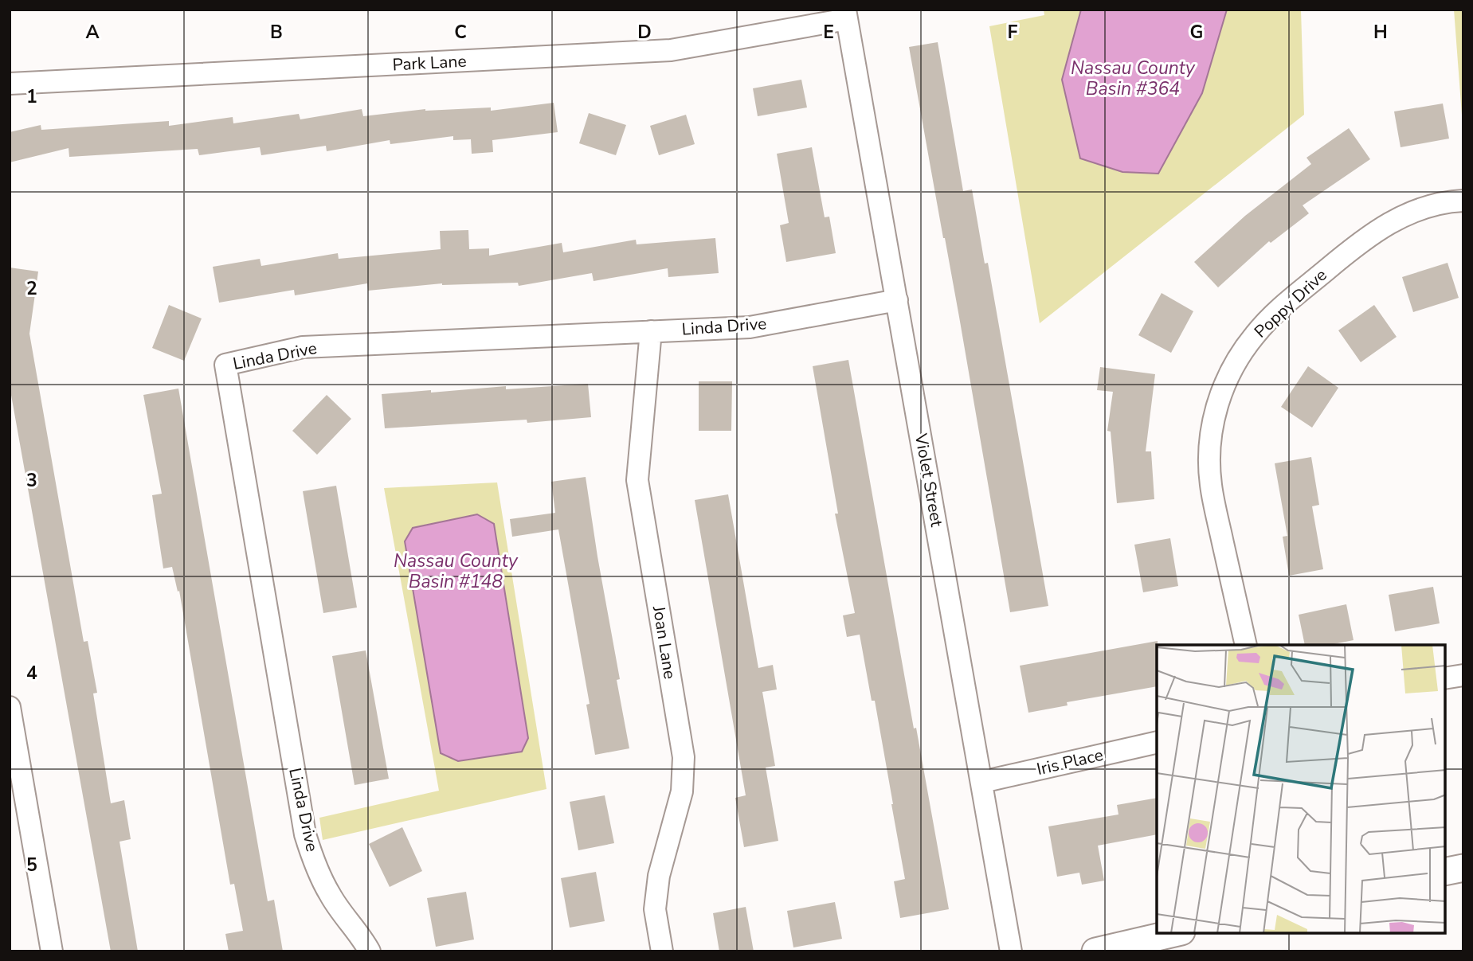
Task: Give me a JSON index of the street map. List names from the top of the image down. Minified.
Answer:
{"streets":{"street":["Park Lane","Poppy Drive","Linda Drive","Violet Street","Joan Lane","Iris Place"]},"crossings":[["Park Lane","Violet Street"],["Linda Drive","Violet Street"],["Linda Drive","Joan Lane"],["Violet Street","Iris Place"]],"water":["Nassau County Basin #364","Nassau County Basin #148"],"grid":{"columns":["A","B","C","D","E","F","G","H"],"rows":["1","2","3","4","5"]}}
